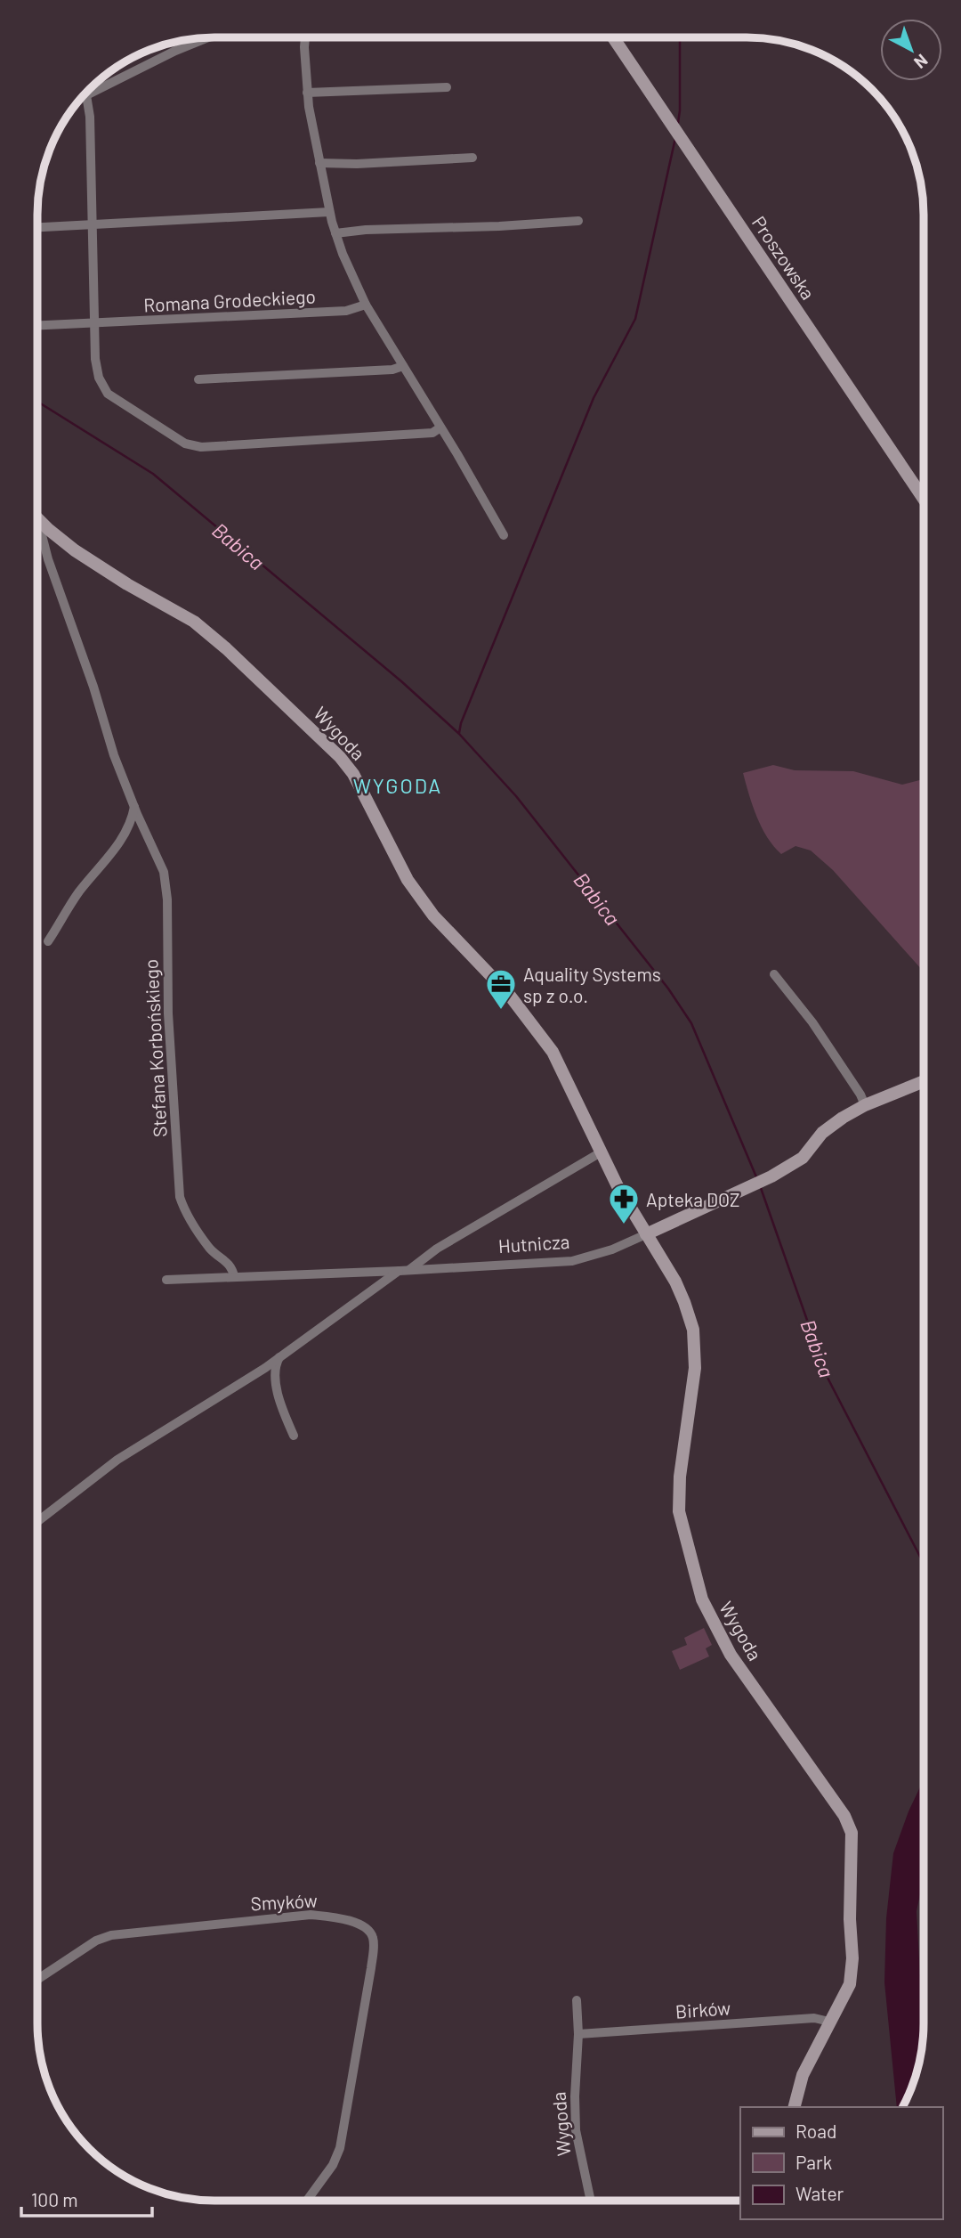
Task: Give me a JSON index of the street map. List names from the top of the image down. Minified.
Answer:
{"streets":{"street":["Proszowska","Romana Grodeckiego","Wygoda","Stefana Korbońskiego","Hutnicza","Smyków","Birków"]},"crossings":[["Wygoda","Stefana Korbońskiego"],["Wygoda","Hutnicza"],["Wygoda","Birków"],["Stefana Korbońskiego","Hutnicza"]],"districts":["WYGODA"],"water":["Babica"],"places":{"office":["Aquality Systems sp z o.o."],"pharmacy":["Apteka DOZ"]},"legend":["Road","Park","Water"],"scale_bar":"100 m","north":"bottom right"}
